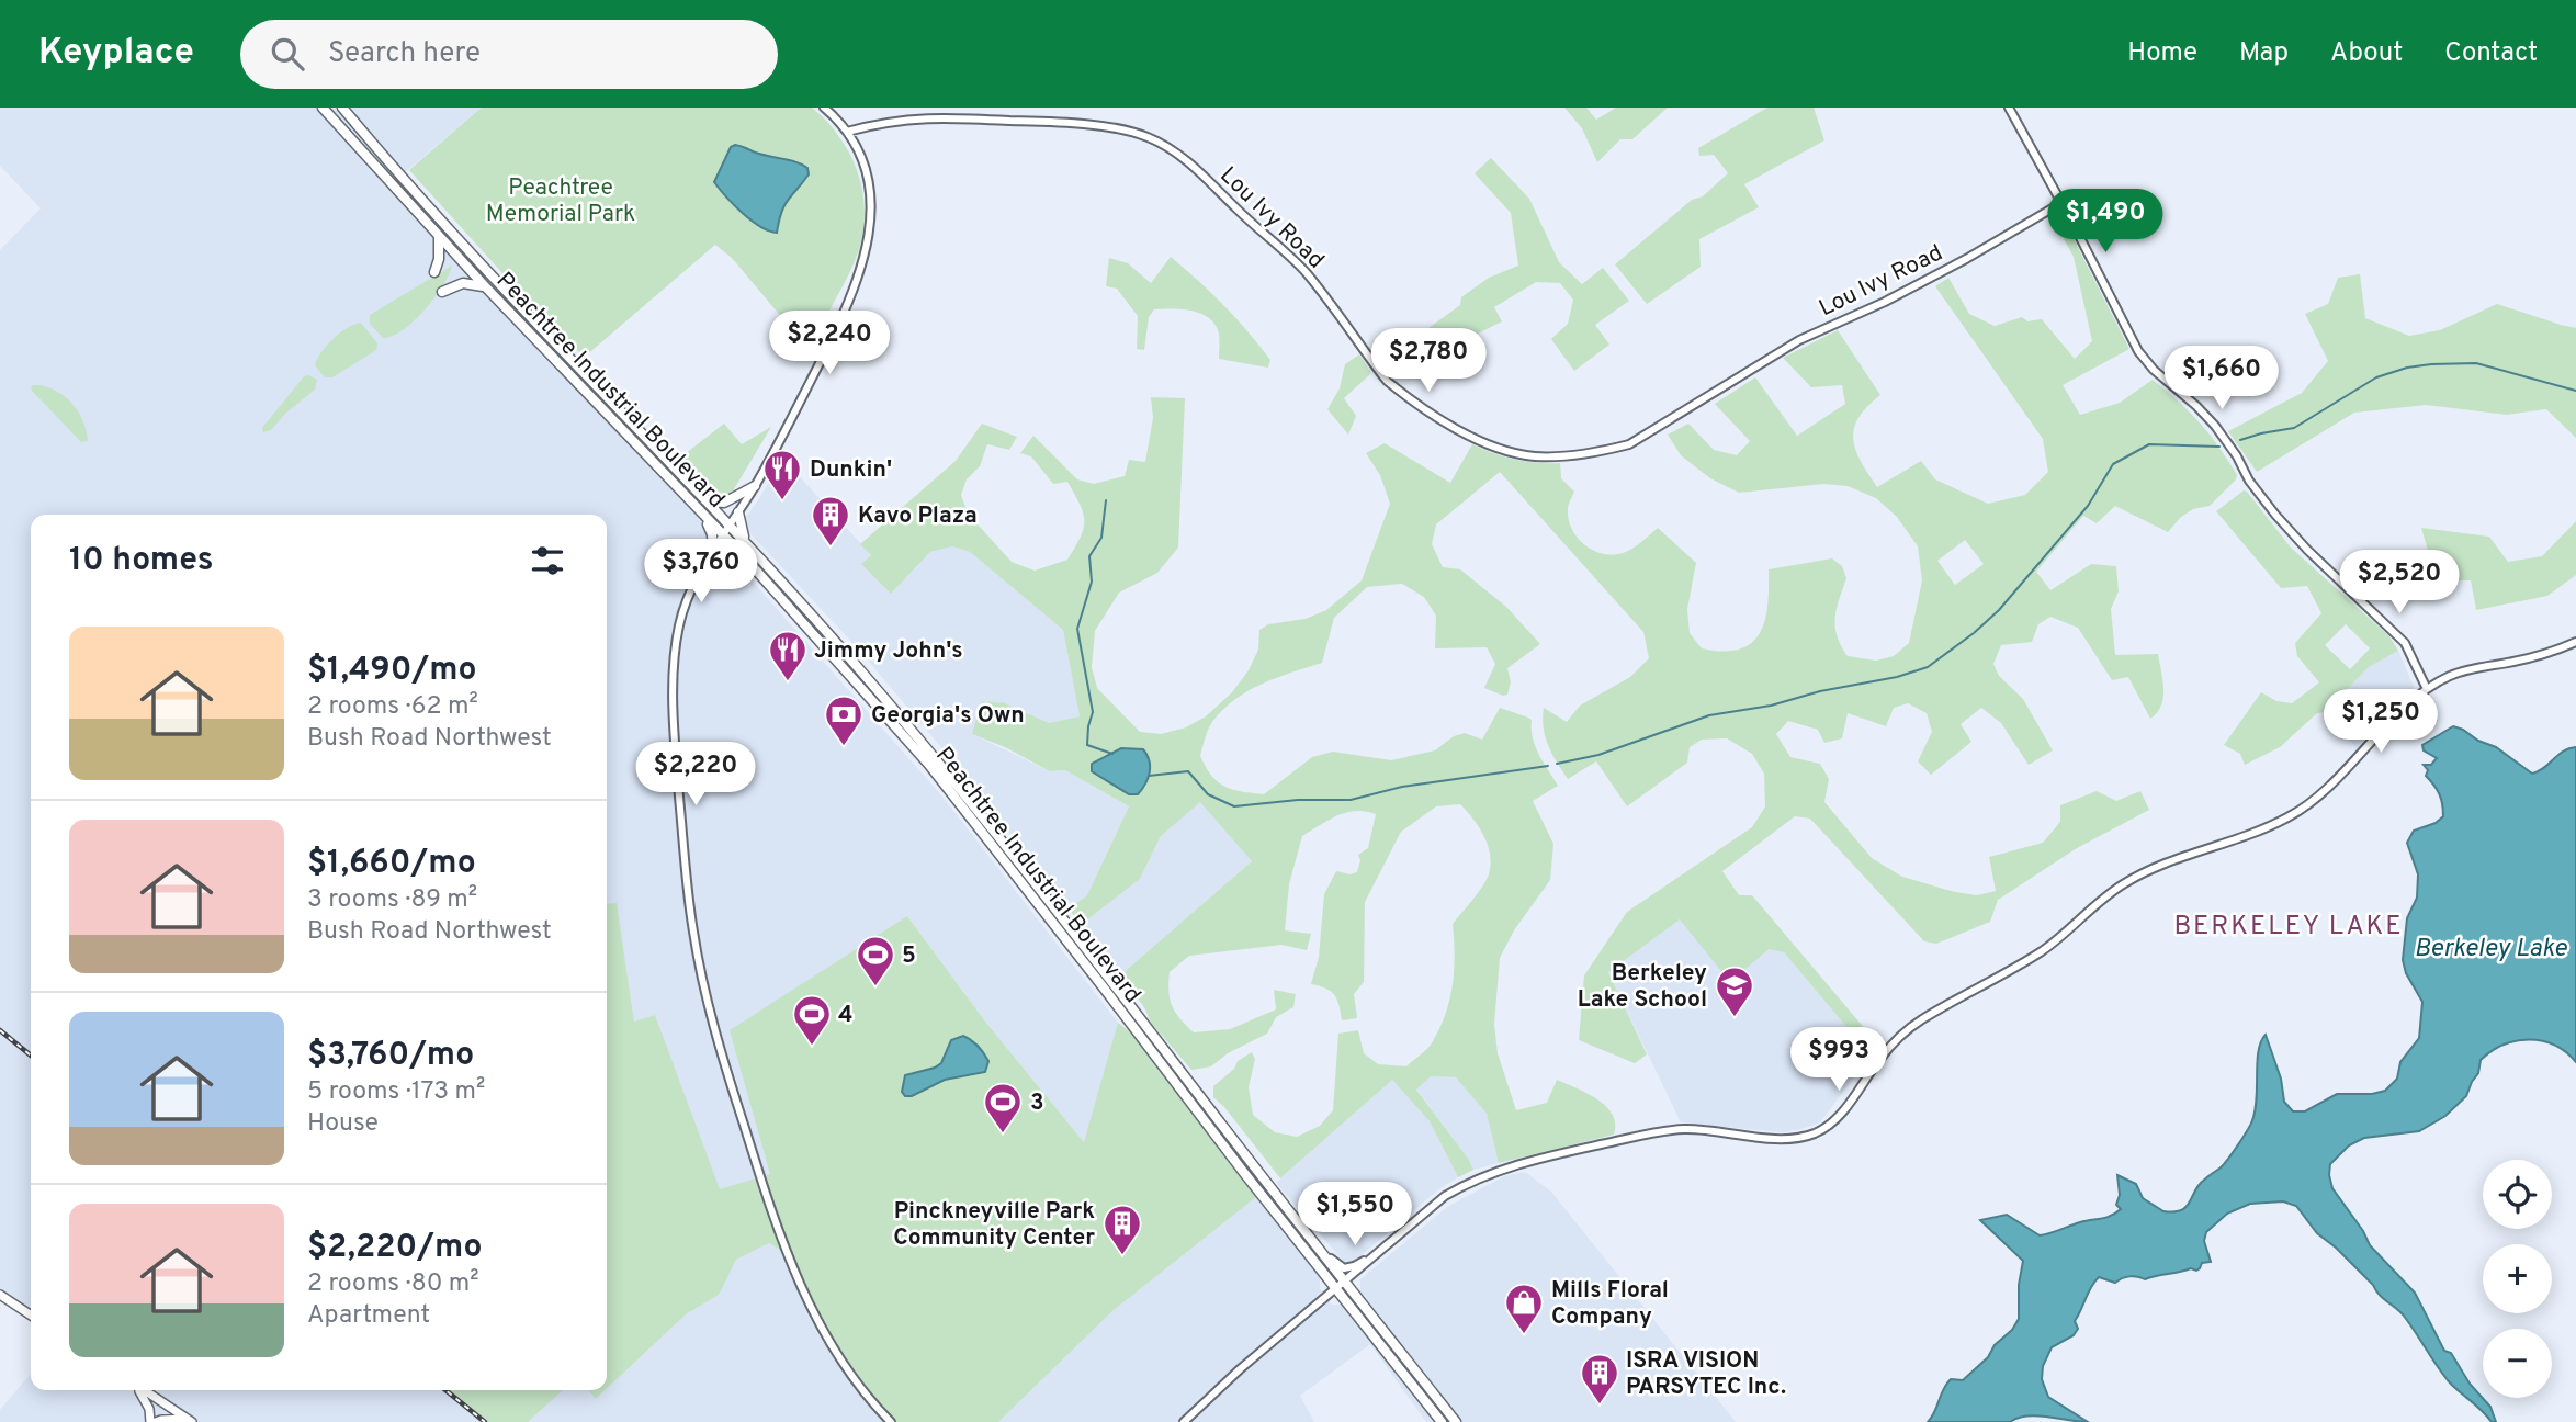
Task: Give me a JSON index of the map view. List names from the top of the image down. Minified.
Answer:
{"streets":{"highway":["Peachtree Industrial Boulevard"],"street":["Lou Ivy Road"]},"districts":["BERKELEY LAKE"],"water":["Berkeley Lake"],"parks":["Peachtree Memorial Park"],"places":{"restaurant":["Dunkin'","Jimmy John's"],"building":["Kavo Plaza","Pinckneyville Park Community Center","ISRA VISION PARSYTEC Inc."],"bank":["Georgia's Own"],"sports":["5","4","3"],"school or university":["Berkeley Lake School"],"shop":["Mills Floral Company"]},"page":{"header":"Keyplace","search":"Search here","nav":["Home","Map","About","Contact"],"price":["$1,490","$2,240","$2,780","$1,660","$3,760","$2,520","$1,250","$2,220","$993","$1,550"],"heading":"10 homes","list":[{"name":"$1,490/mo","note":"2 rooms · 62 m² · Bush Road Northwest"},{"name":"$1,660/mo","note":"3 rooms · 89 m² · Bush Road Northwest"},{"name":"$3,760/mo","note":"5 rooms · 173 m² · House"},{"name":"$2,220/mo","note":"2 rooms · 80 m² · Apartment"}],"map_buttons":["+","−"]}}
